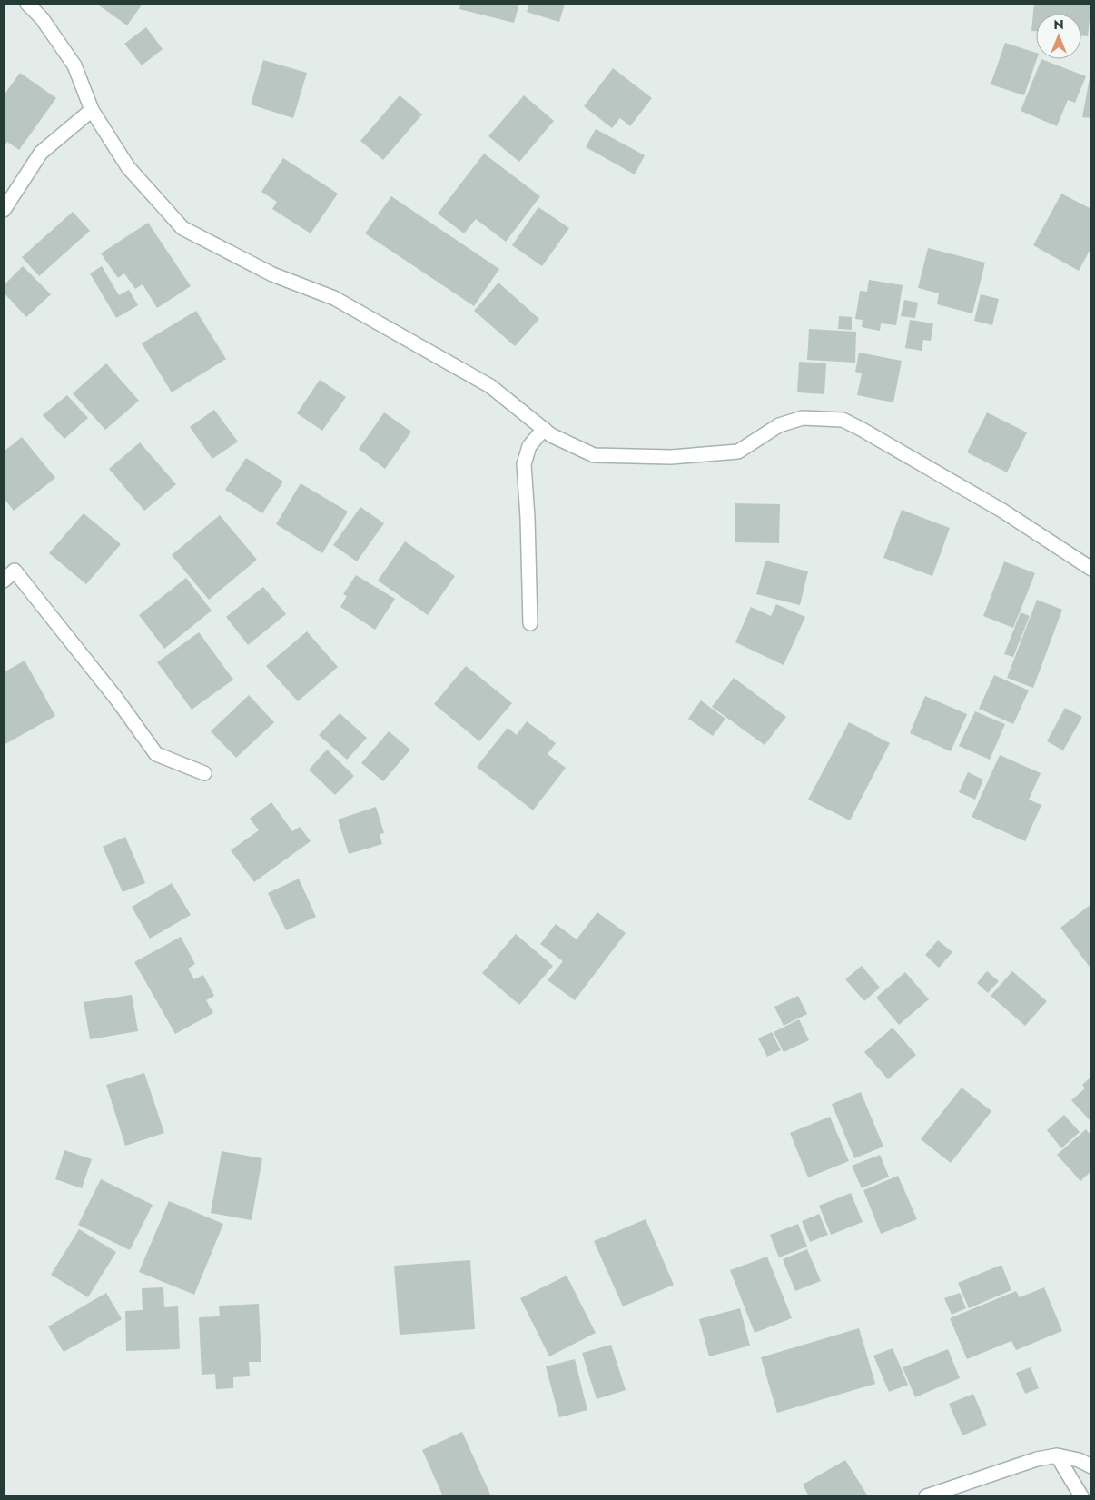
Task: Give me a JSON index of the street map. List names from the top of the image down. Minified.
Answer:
{"north":"top"}
